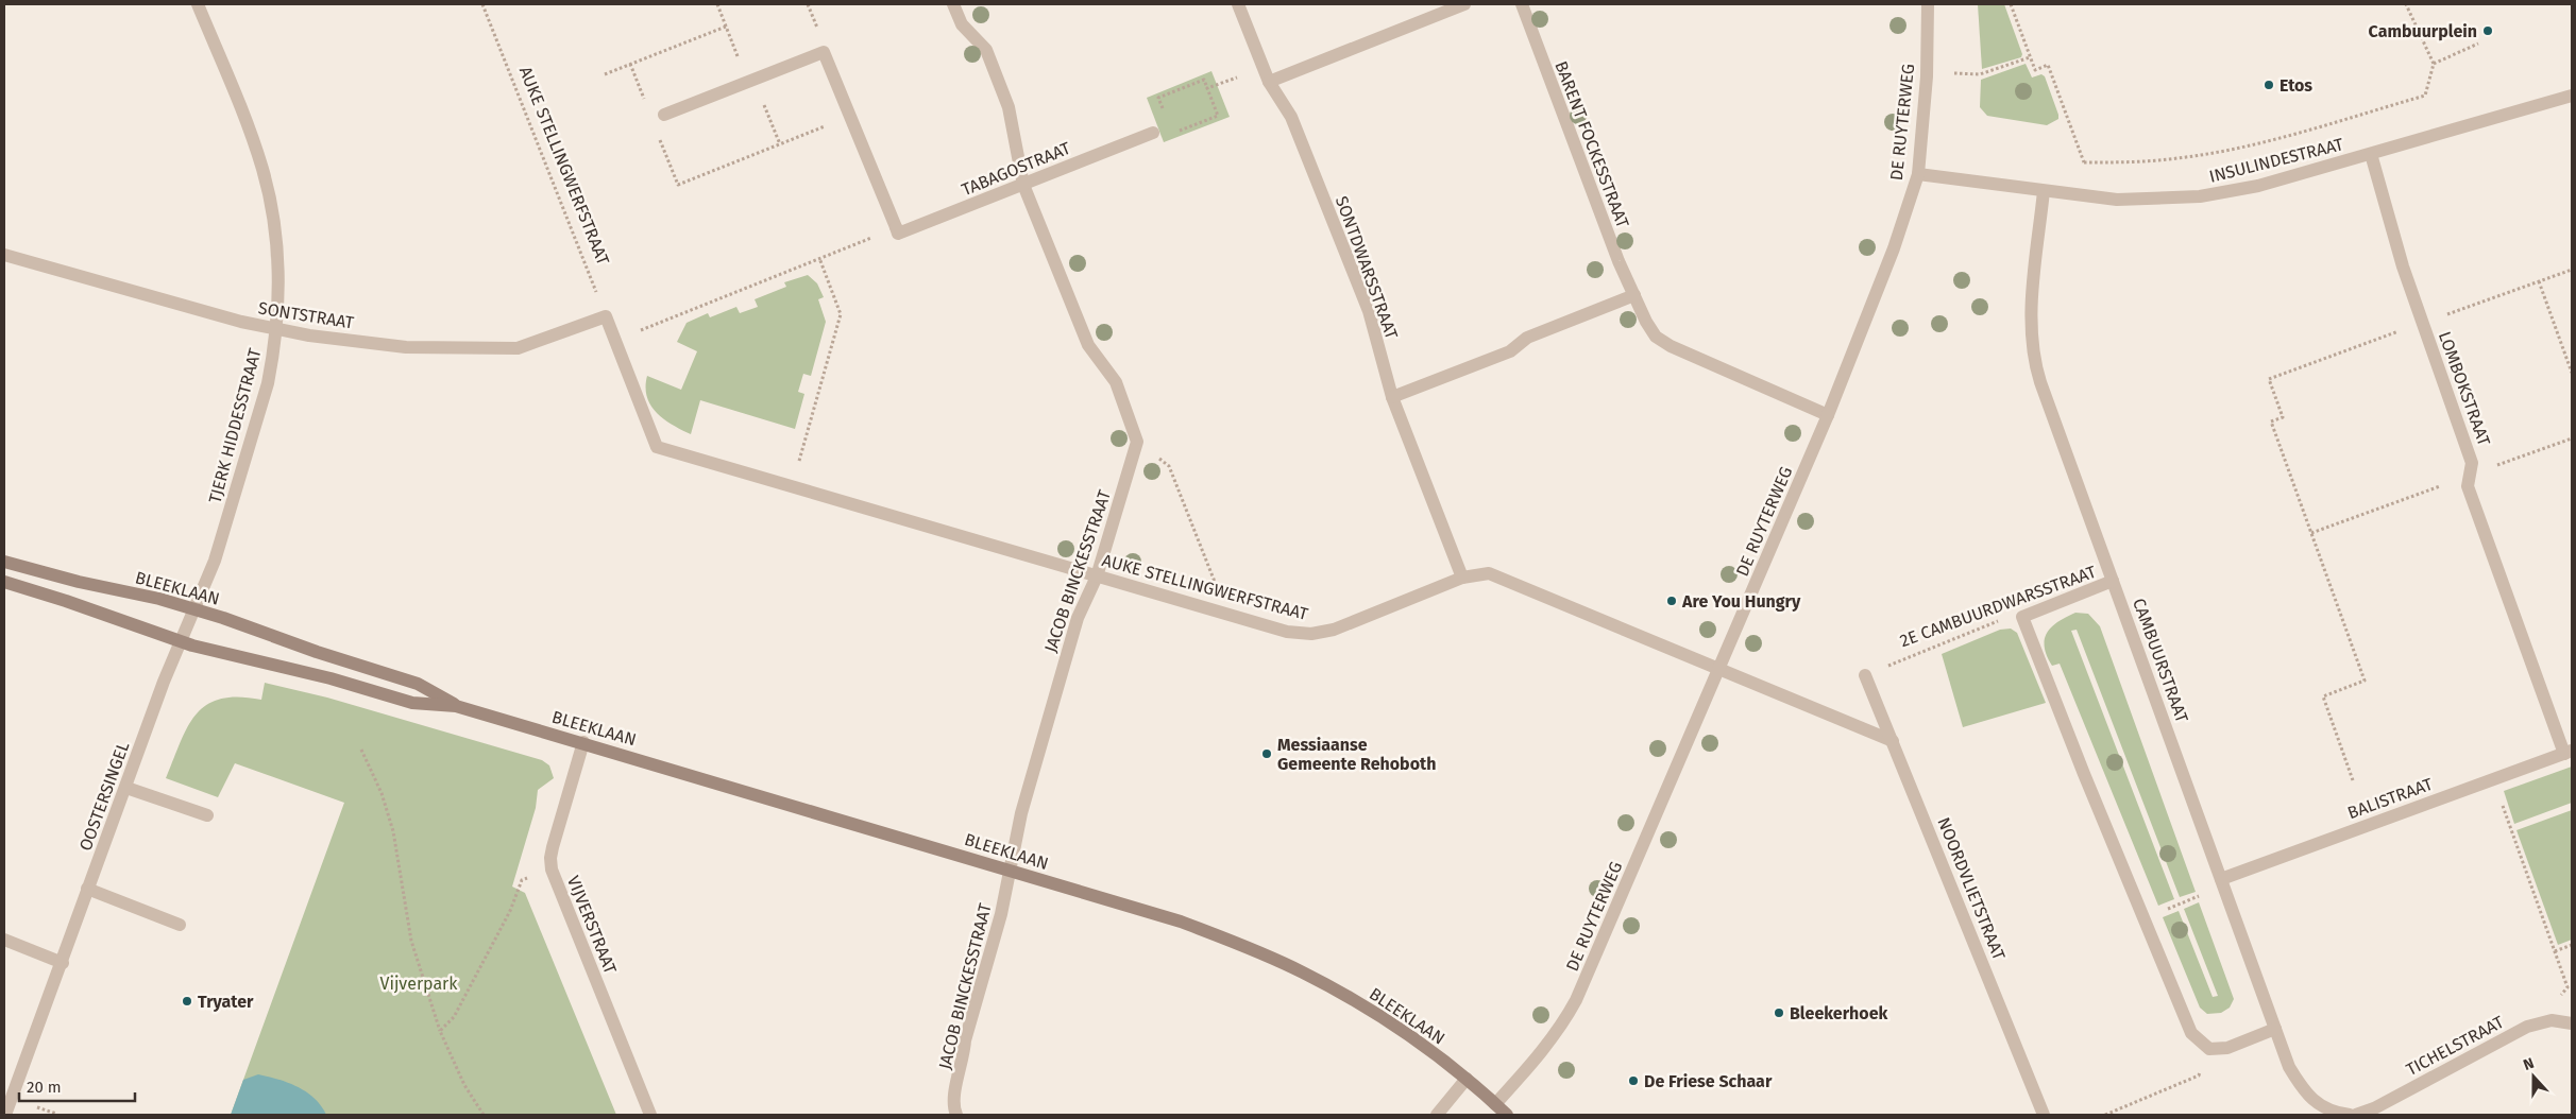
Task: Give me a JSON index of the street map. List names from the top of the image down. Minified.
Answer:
{"streets":{"street":["DE RUYTERWEG","BARENT FOCKESSTRAAT","INSULINDESTRAAT","AUKE STELLINGWERFSTRAAT","TABAGOSTRAAT","SONTDWARSSTRAAT","SONTSTRAAT","LOMBOKSTRAAT","TJERK HIDDESSTRAAT","JACOB BINCKESSTRAAT","BLEEKLAAN","2E CAMBUURDWARSSTRAAT","CAMBUURSTRAAT","OOSTERSINGEL","BALISTRAAT","NOORDVLIETSTRAAT","VIJVERSTRAAT","TICHELSTRAAT"]},"crossings":[["DE RUYTERWEG","BARENT FOCKESSTRAAT"],["DE RUYTERWEG","INSULINDESTRAAT"],["DE RUYTERWEG","AUKE STELLINGWERFSTRAAT"],["DE RUYTERWEG","BLEEKLAAN"],["INSULINDESTRAAT","LOMBOKSTRAAT"],["INSULINDESTRAAT","CAMBUURSTRAAT"],["AUKE STELLINGWERFSTRAAT","SONTDWARSSTRAAT"],["AUKE STELLINGWERFSTRAAT","SONTSTRAAT"],["AUKE STELLINGWERFSTRAAT","JACOB BINCKESSTRAAT"],["SONTSTRAAT","TJERK HIDDESSTRAAT"],["LOMBOKSTRAAT","BALISTRAAT"],["TJERK HIDDESSTRAAT","BLEEKLAAN"],["TJERK HIDDESSTRAAT","OOSTERSINGEL"],["JACOB BINCKESSTRAAT","BLEEKLAAN"],["BLEEKLAAN","OOSTERSINGEL"],["BLEEKLAAN","VIJVERSTRAAT"],["2E CAMBUURDWARSSTRAAT","CAMBUURSTRAAT"],["2E CAMBUURDWARSSTRAAT","NOORDVLIETSTRAAT"],["CAMBUURSTRAAT","BALISTRAAT"]],"parks":["Vijverpark"],"places":["Cambuurplein","Etos","Are You Hungry","Messiaanse Gemeente Rehoboth","Tryater","Bleekerhoek","De Friese Schaar"],"scale_bar":"20 m","north":"top"}
